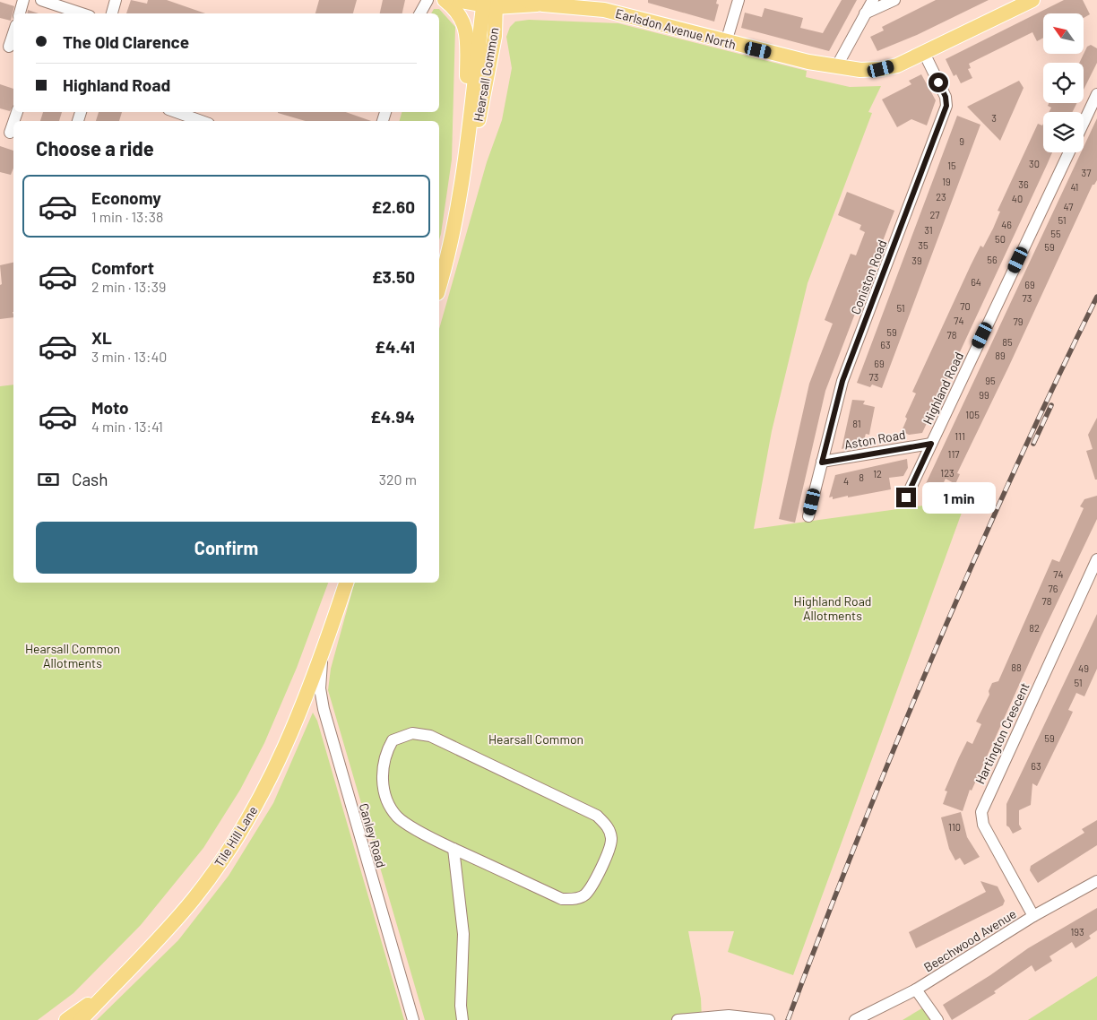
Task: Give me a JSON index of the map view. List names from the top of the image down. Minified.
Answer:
{"streets":{"main road":["Earlsdon Avenue North","Hearsall Common","Tile Hill Lane"],"street":["Coniston Road","Highland Road","Aston Road","Hartington Crescent","Canley Road","Beechwood Avenue"]},"crossings":[["Earlsdon Avenue North","Hearsall Common"],["Earlsdon Avenue North","Coniston Road"],["Coniston Road","Aston Road"],["Highland Road","Aston Road"],["Hartington Crescent","Beechwood Avenue"],["Canley Road","Tile Hill Lane"]],"parks":["Highland Road Allotments","Hearsall Common Allotments","Hearsall Common"],"house_numbers":["3","9","30","15","37","19","36","41","23","40","47","27","51","46","31","55","50","35","59","56","39","64","69","73","70","51","74","79","59","78","85","63","89","69","73","95","99","105","81","111","117","123","12","8","4","74","76","78","82","88","49","51","59","63","110","193"],"north":"top left","page":{"banner":["The Old Clarence","Highland Road"],"heading":"Choose a ride","list":[{"name":"Economy","note":"1 min · 13:38","value":"£2.60"},{"name":"Comfort","note":"2 min · 13:39","value":"£3.50"},{"name":"XL","note":"3 min · 13:40","value":"£4.41"},{"name":"Moto","note":"4 min · 13:41","value":"£4.94"}],"pay":["Cash","320 m"],"bubble":"1 min","buttons":"Confirm"}}
